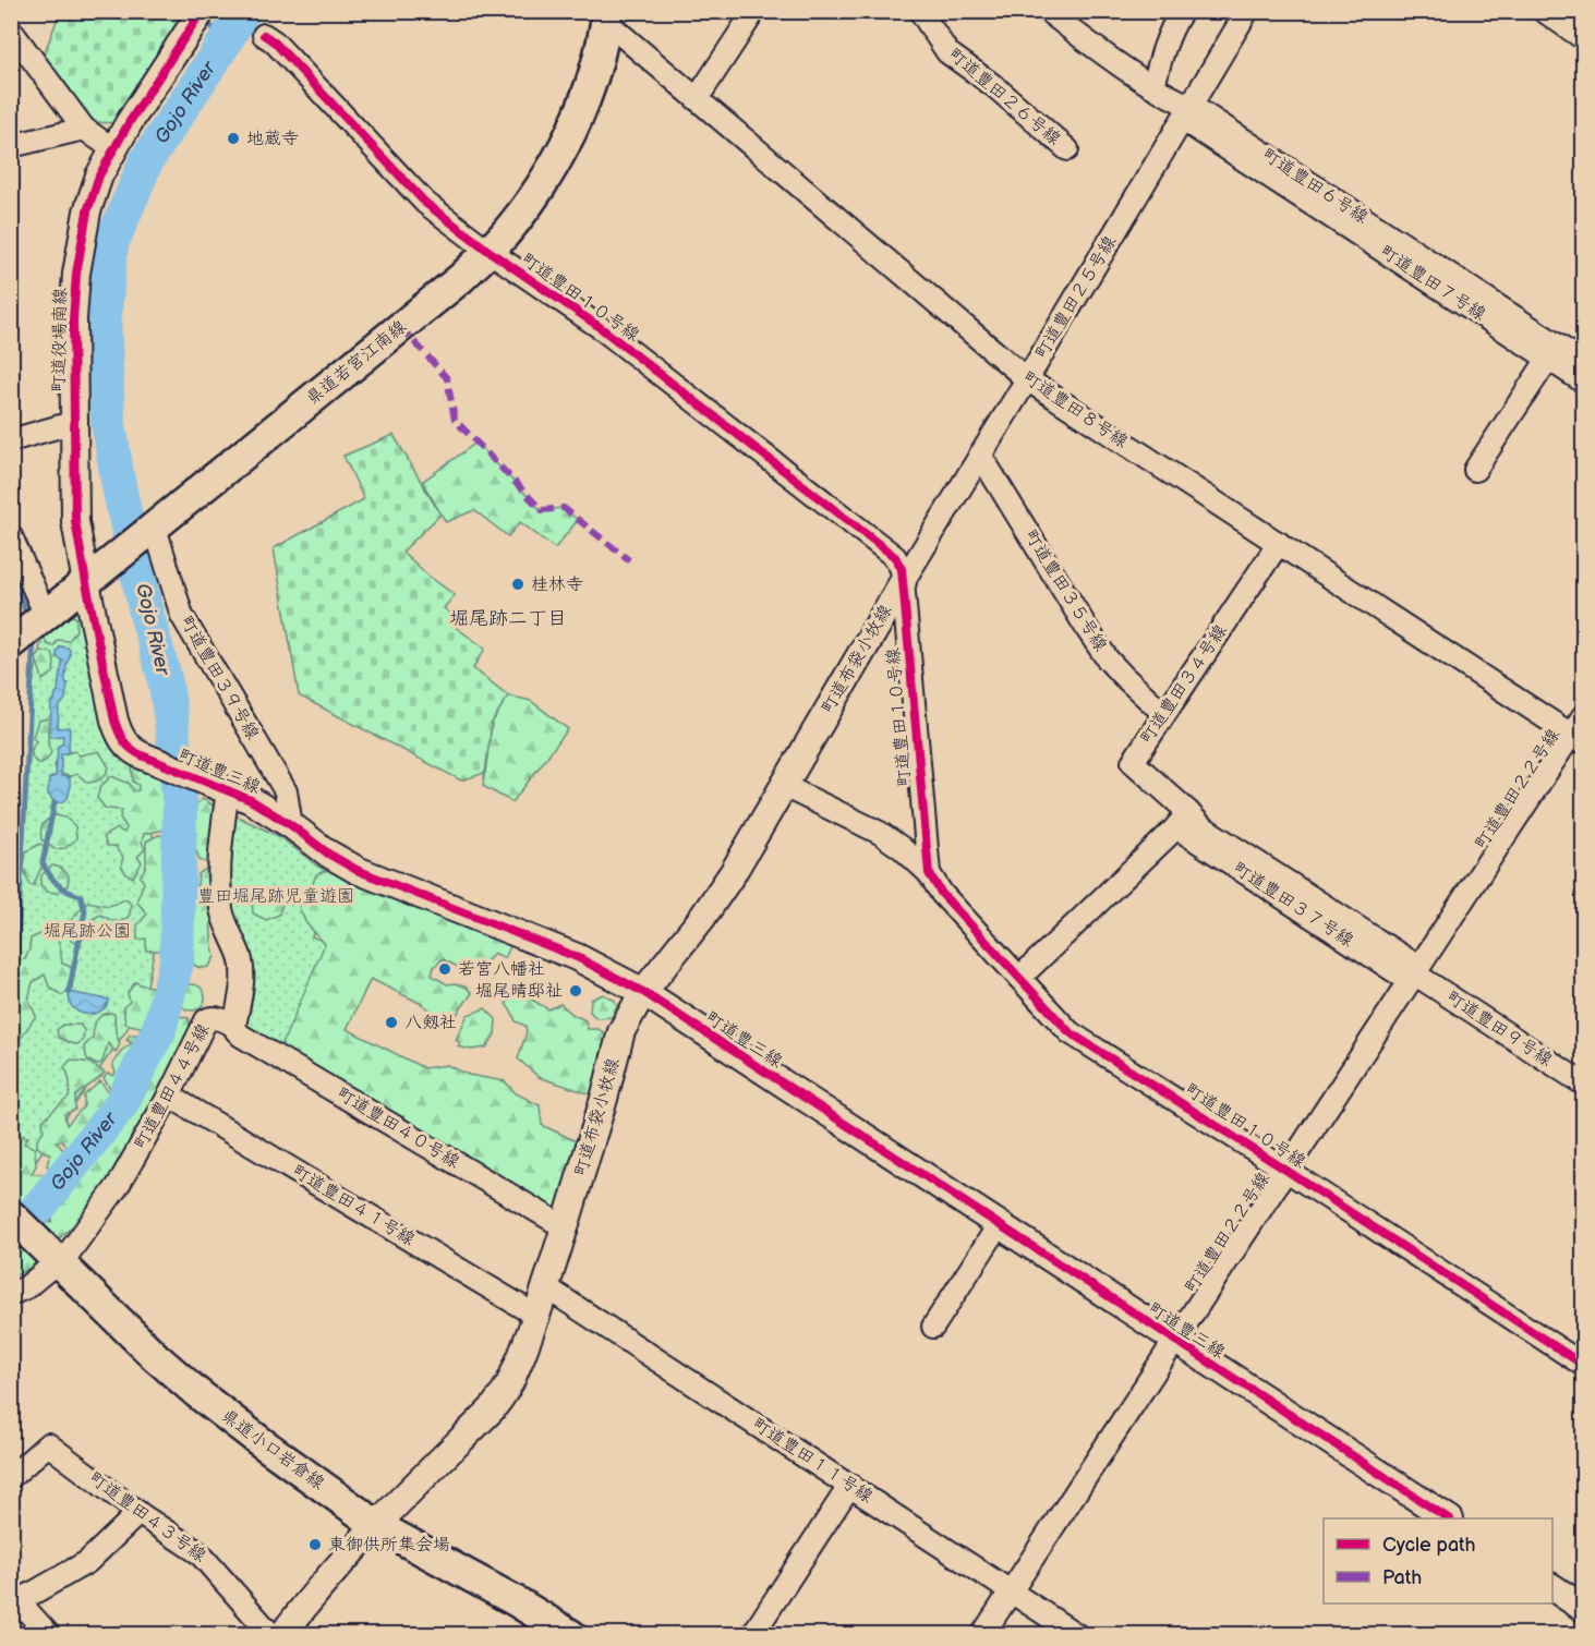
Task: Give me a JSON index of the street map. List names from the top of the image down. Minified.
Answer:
{"streets":{"main road":["県道若宮江南線","県道小口岩倉線"],"street":["町道豊田２６号線","町道豊田６号線","町道豊田７号線","町道豊田１０号線","町道豊田２５号線","町道役場南線","町道豊田８号線","町道豊田３５号線","町道布袋小牧線","町道豊田３９号線","町道豊田３４号線","町道豊三線","町道豊田２２号線","町道豊田３７号線","町道豊田９号線","町道豊田４４号線","町道豊田４０号線","町道豊田４１号線","町道豊田１１号線","町道豊田４３号線"]},"crossings":[["町道豊田６号線","町道豊田７号線"],["町道豊田６号線","町道豊田２５号線"],["町道豊田７号線","町道豊田２５号線"],["町道豊田１０号線","町道豊田２５号線"],["町道豊田１０号線","県道若宮江南線"],["町道豊田１０号線","町道布袋小牧線"],["町道豊田１０号線","町道豊田２２号線"],["町道豊田２５号線","町道豊田８号線"],["町道豊田２５号線","町道豊田３５号線"],["町道豊田２５号線","町道布袋小牧線"],["町道役場南線","県道若宮江南線"],["町道役場南線","町道豊三線"],["県道若宮江南線","町道豊田８号線"],["県道若宮江南線","町道豊田３９号線"],["県道若宮江南線","町道豊三線"],["町道豊田８号線","町道豊田３４号線"],["町道豊田８号線","町道豊田２２号線"],["町道豊田３５号線","町道豊田３４号線"],["町道布袋小牧線","町道豊三線"],["町道布袋小牧線","町道豊田４０号線"],["町道布袋小牧線","町道豊田４１号線"],["町道布袋小牧線","県道小口岩倉線"],["町道布袋小牧線","町道豊田１１号線"],["町道豊田３９号線","町道豊三線"],["町道豊田３４号線","町道豊田３７号線"],["町道豊三線","町道豊田２２号線"],["町道豊三線","町道豊田４４号線"],["町道豊田２２号線","町道豊田３７号線"],["町道豊田２２号線","町道豊田９号線"],["町道豊田２２号線","町道豊田１１号線"],["町道豊田３７号線","町道豊田９号線"],["町道豊田４４号線","町道豊田４０号線"],["町道豊田４４号線","町道豊田４１号線"],["町道豊田４４号線","県道小口岩倉線"]],"districts":["堀尾跡二丁目"],"water":["Gojo River"],"parks":["豊田堀尾跡児童遊園","堀尾跡公園"],"places":["地蔵寺","桂林寺","若宮八幡社","堀尾晴邸祉","八剱社","東御供所集会場"],"legend":["Cycle path","Path"]}
